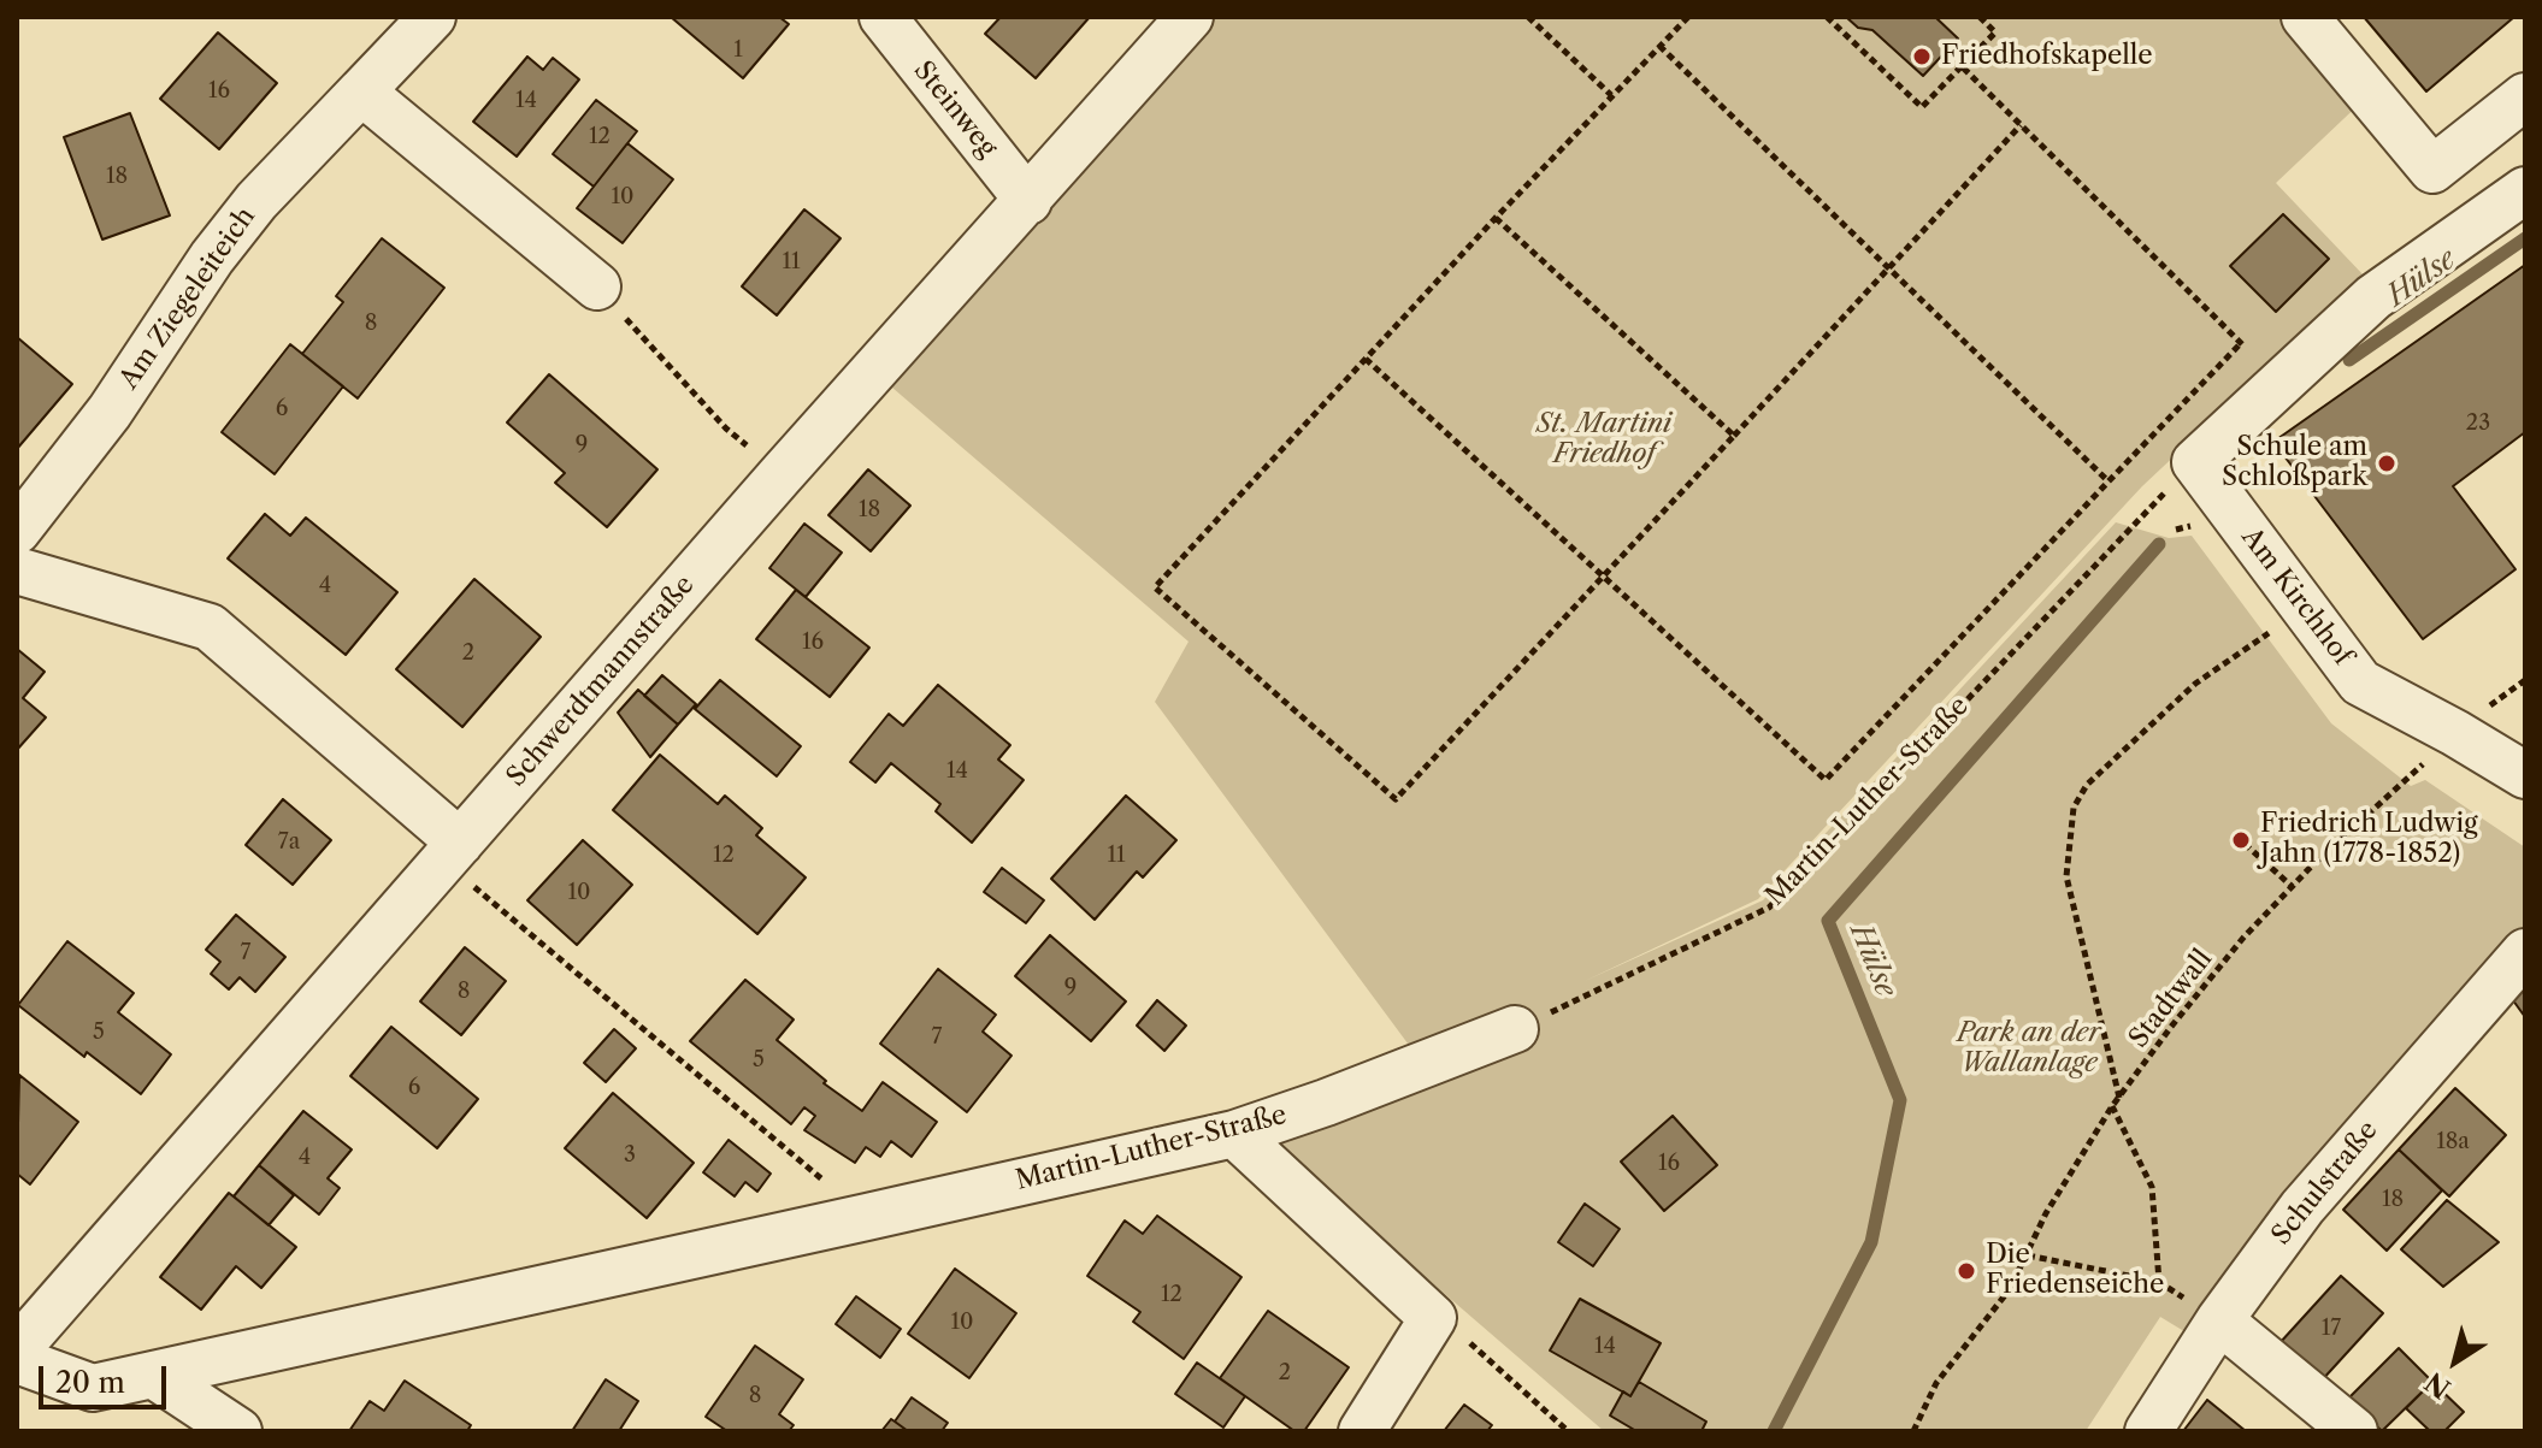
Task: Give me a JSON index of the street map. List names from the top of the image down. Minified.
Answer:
{"streets":{"street":["Steinweg","Am Ziegeleiteich","Am Kirchhof","Schwerdtmannstraße","Martin-Luther-Straße","Schulstraße"],"path":["Stadtwall"]},"crossings":[["Steinweg","Schwerdtmannstraße"],["Am Kirchhof","Martin-Luther-Straße"],["Am Kirchhof","Stadtwall"]],"water":["Hülse"],"parks":["St. Martini Friedhof","Park an der Wallanlage"],"places":["Friedhofskapelle","Schule am Schloßpark","Friedrich Ludwig Jahn (1778-1852)","Die Friedenseiche"],"house_numbers":["1","16","14","12","18","10","11","8","6","23","9","18","4","16","2","14","7a","12","11","10","7","9","8","5","7","5","6","18a","3","4","16","18","12","10","17","14","2","8"],"scale_bar":"20 m","north":"bottom left"}
